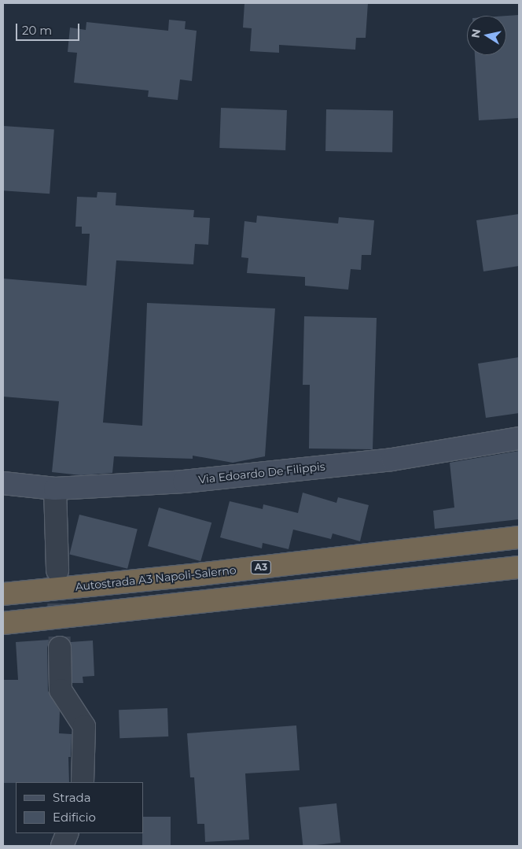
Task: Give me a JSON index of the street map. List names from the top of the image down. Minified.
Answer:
{"streets":{"highway":["A3","Autostrada A3 Napoli-Salerno"],"street":["Via Edoardo De Filippis"]},"legend":["Strada","Edificio"],"scale_bar":"20 m","north":"left"}
